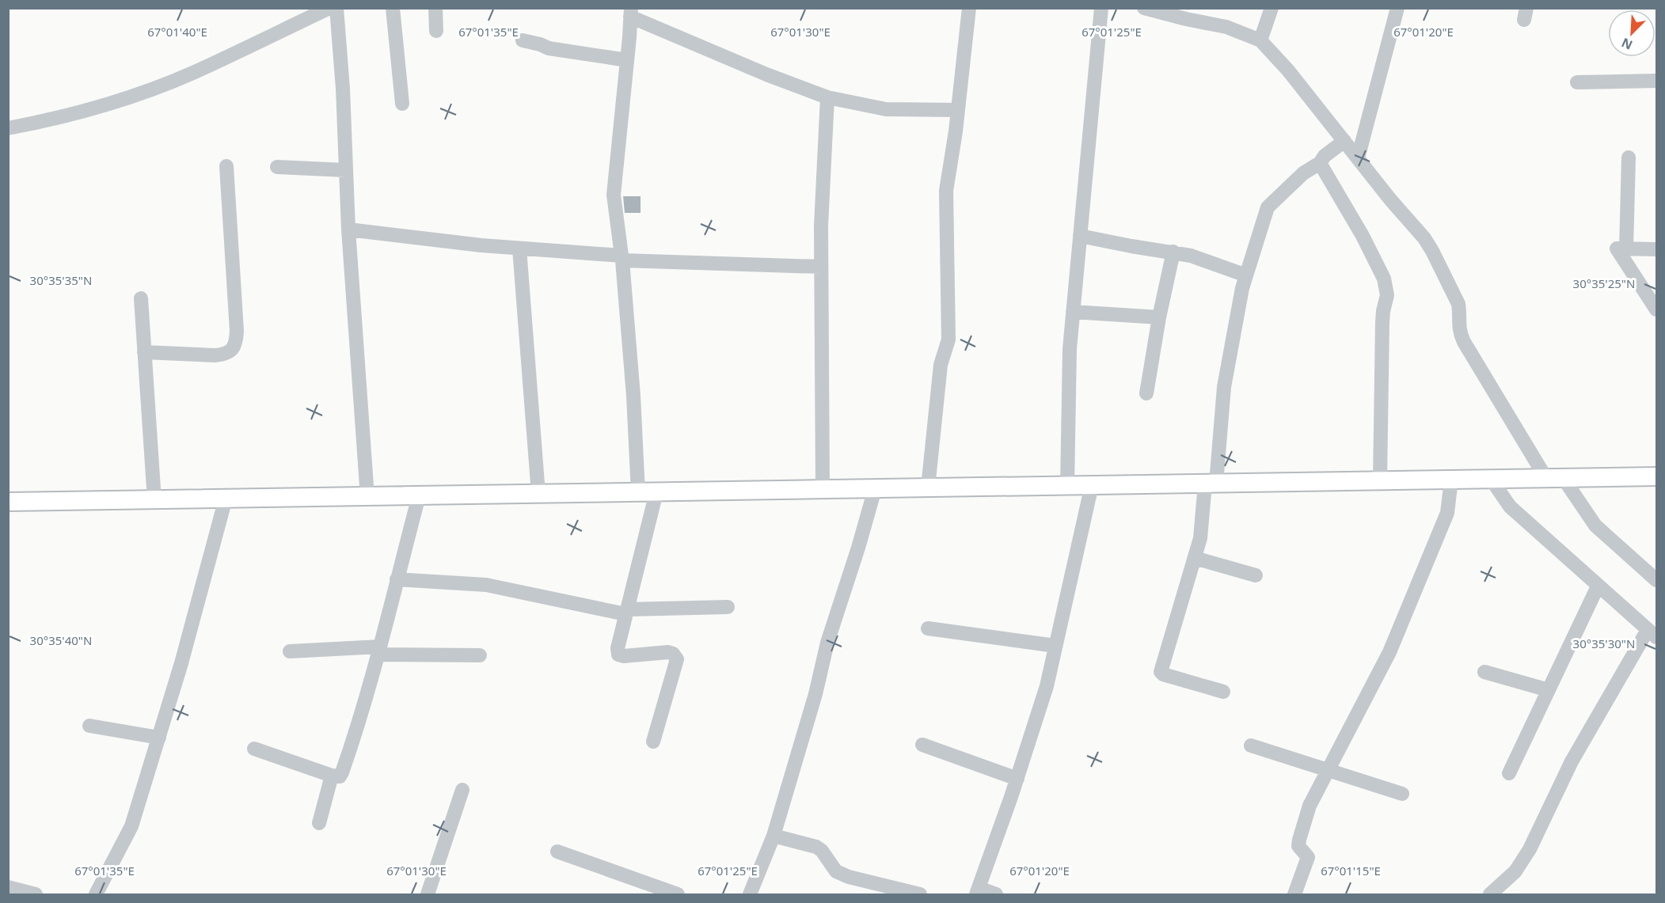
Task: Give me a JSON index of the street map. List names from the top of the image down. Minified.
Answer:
{"north":"bottom left","coordinates":["67°01'35\"E","67°01'30\"E","67°01'20\"E","67°01'40\"E","67°01'25\"E","30°35'35\"N","30°35'25\"N","30°35'40\"N","30°35'30\"N","67°01'15\"E"]}
